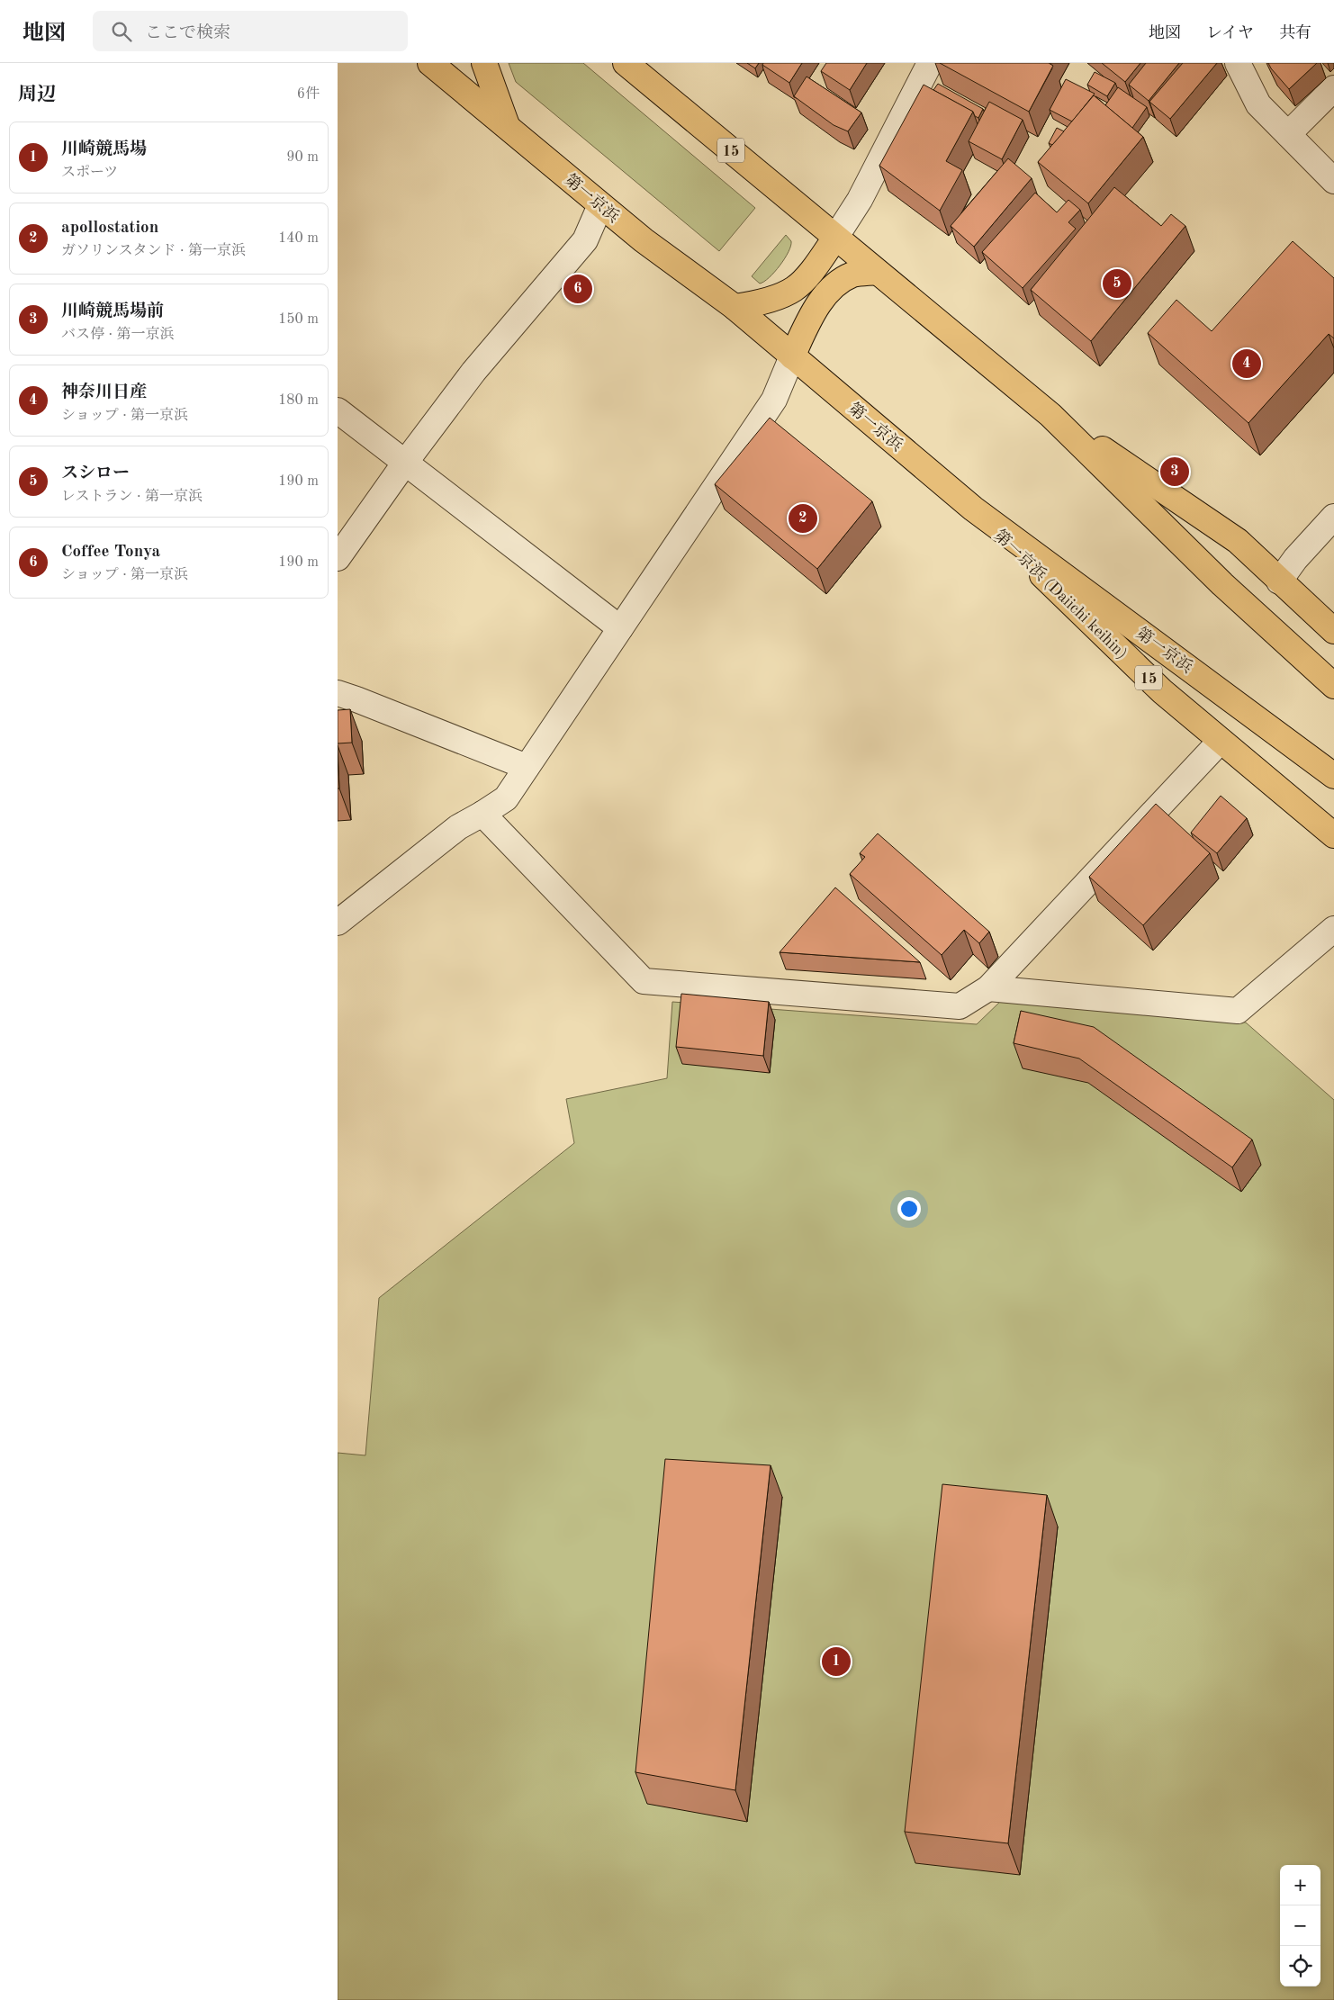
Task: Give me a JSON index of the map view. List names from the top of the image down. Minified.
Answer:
{"streets":{"highway":["15","第一京浜","第一京浜 (Daiichi keihin)"]},"crossings":[["第一京浜","第一京浜 (Daiichi keihin)"]],"page":{"header":"地図","search":"ここで検索","nav":["地図","レイヤ","共有"],"heading":["周辺","6件"],"list":[{"mark":"1","name":"川崎競馬場","note":"スポーツ","value":"90 m"},{"mark":"2","name":"apollostation","note":"ガソリンスタンド · 第一京浜","value":"140 m"},{"mark":"3","name":"川崎競馬場前","note":"バス停 · 第一京浜","value":"150 m"},{"mark":"4","name":"神奈川日産","note":"ショップ · 第一京浜","value":"180 m"},{"mark":"5","name":"スシロー","note":"レストラン · 第一京浜","value":"190 m"},{"mark":"6","name":"Coffee Tonya","note":"ショップ · 第一京浜","value":"190 m"}],"pins":["5","6","4","3","2","1"],"map_buttons":["+","−"]}}
